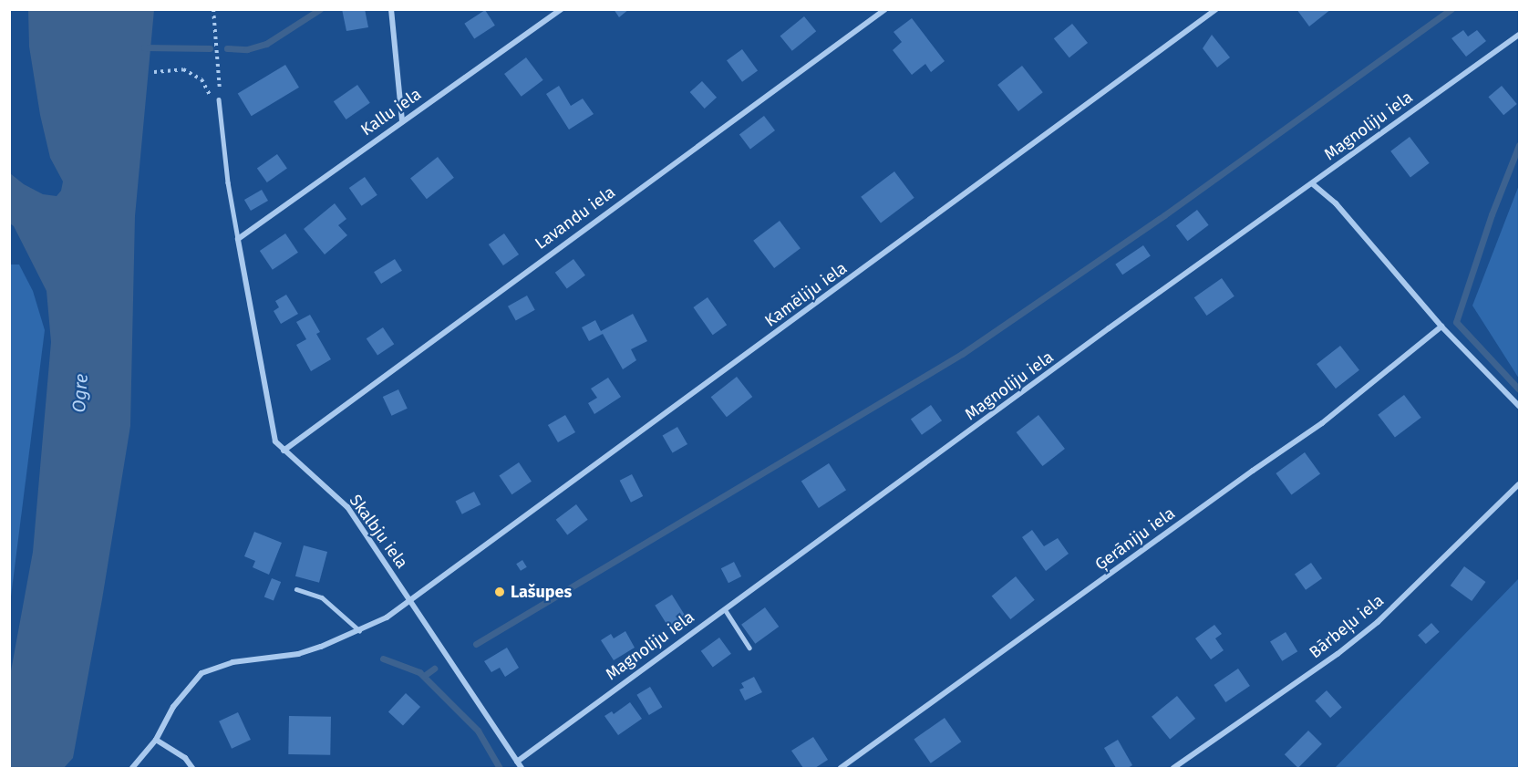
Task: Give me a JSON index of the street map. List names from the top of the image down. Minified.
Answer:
{"streets":{"street":["Kallu iela","Magnoliju iela","Lavandu iela","Kamēliju iela","Skalbju iela","Ģerāniju iela","Bārbeļu iela"]},"crossings":[["Kallu iela","Skalbju iela"],["Magnoliju iela","Skalbju iela"],["Lavandu iela","Skalbju iela"],["Kamēliju iela","Skalbju iela"]],"water":["Ogre"],"places":["Lašupes"]}
